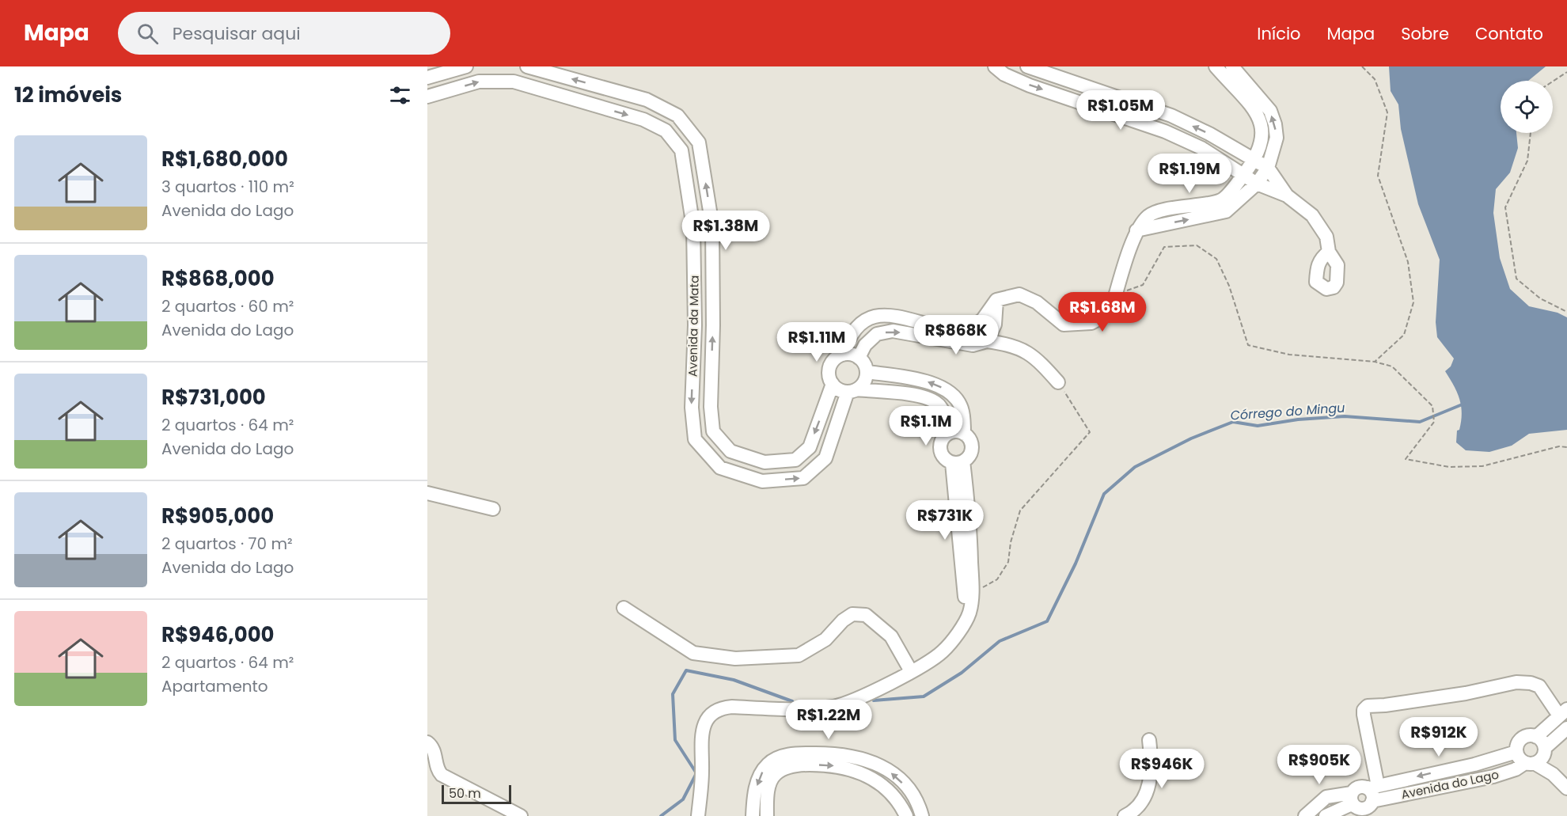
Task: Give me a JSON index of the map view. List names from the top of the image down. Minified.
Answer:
{"streets":{"street":["Avenida da Mata","Avenida do Lago"]},"water":["Córrego do Mingu"],"scale_bar":"50 m","page":{"header":"Mapa","search":"Pesquisar aqui","nav":["Início","Mapa","Sobre","Contato"],"heading":"12 imóveis","price":["R$1.05M","R$1.19M","R$1.38M","R$1.68M","R$868K","R$1.11M","R$1.1M","R$731K","R$1.22M","R$912K","R$905K","R$946K"],"list":[{"name":"R$1,680,000","note":"3 quartos · 110 m² · Avenida do Lago"},{"name":"R$868,000","note":"2 quartos · 60 m² · Avenida do Lago"},{"name":"R$731,000","note":"2 quartos · 64 m² · Avenida do Lago"},{"name":"R$905,000","note":"2 quartos · 70 m² · Avenida do Lago"},{"name":"R$946,000","note":"2 quartos · 64 m² · Apartamento"}],"scale":"50 m"}}
